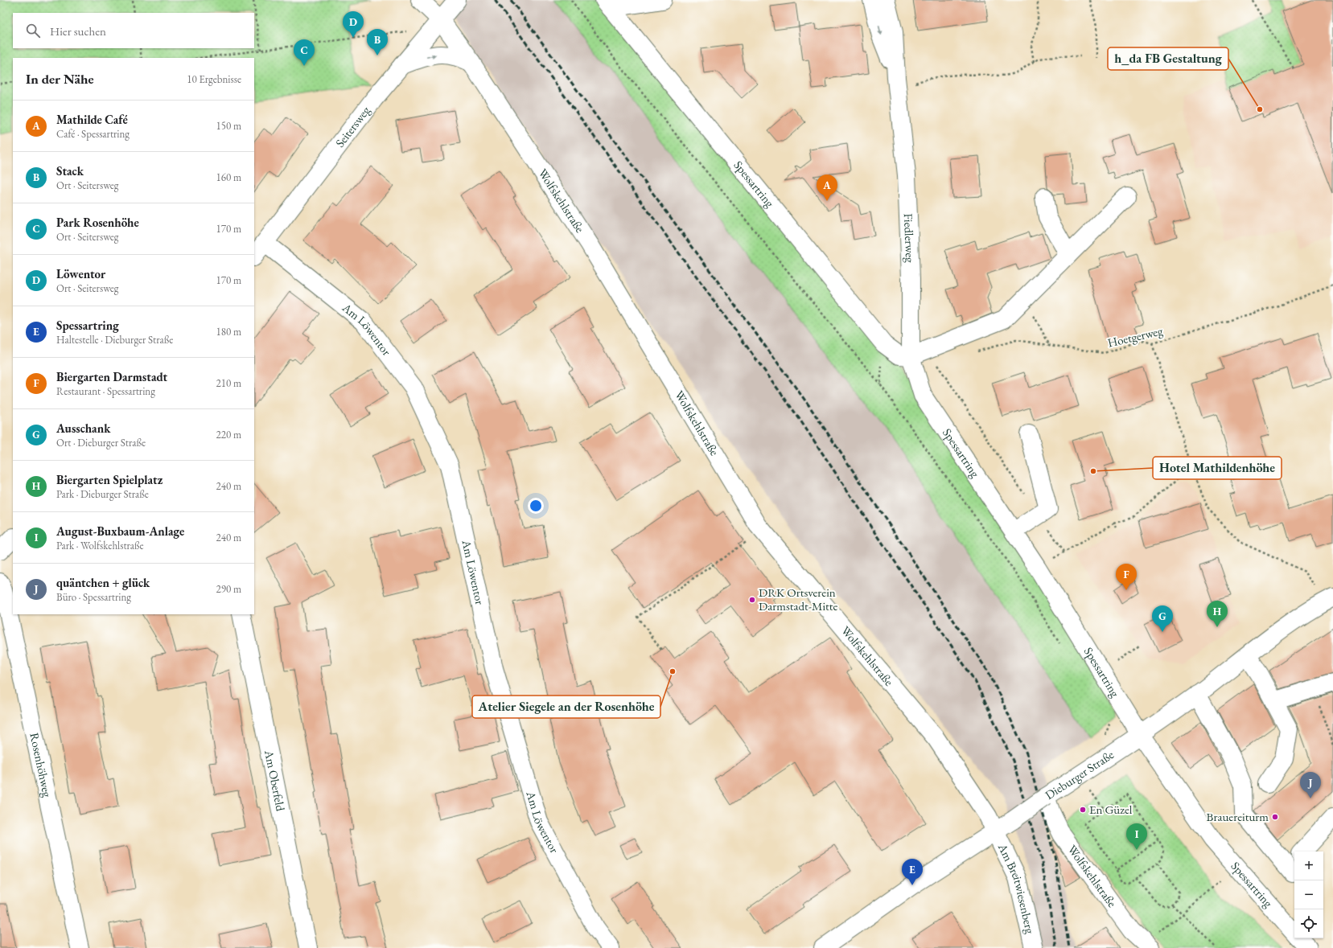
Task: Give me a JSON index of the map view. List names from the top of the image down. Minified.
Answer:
{"streets":{"street":["Seitersweg","Spessartring","Wolfskehlstraße","Fiedlerweg","Am Löwentor","Rosenhöhweg","Dieburger Straße","Am Oberfeld","Am Breitwiesenberg"],"path":["Hoetgerweg"]},"crossings":[["Seitersweg","Wolfskehlstraße"],["Seitersweg","Am Löwentor"],["Spessartring","Fiedlerweg"],["Spessartring","Dieburger Straße"],["Wolfskehlstraße","Dieburger Straße"],["Wolfskehlstraße","Am Breitwiesenberg"],["Dieburger Straße","Am Breitwiesenberg"]],"places":["h_da FB Gestaltung","Hotel Mathildenhöhe","DRK Ortsverein Darmstadt-Mitte","Atelier Siegele an der Rosenhöhe","En Güzel","Brauereiturm"],"page":{"pins":["D","B","C","A","F","H","G","J","I","E"],"search":"Hier suchen","heading":["In der Nähe","10 Ergebnisse"],"list":[{"mark":"A","name":"Mathilde Café","note":"Café · Spessartring","value":"150 m"},{"mark":"B","name":"Stack","note":"Ort · Seitersweg","value":"160 m"},{"mark":"C","name":"Park Rosenhöhe","note":"Ort · Seitersweg","value":"170 m"},{"mark":"D","name":"Löwentor","note":"Ort · Seitersweg","value":"170 m"},{"mark":"E","name":"Spessartring","note":"Haltestelle · Dieburger Straße","value":"180 m"},{"mark":"F","name":"Biergarten Darmstadt","note":"Restaurant · Spessartring","value":"210 m"},{"mark":"G","name":"Ausschank","note":"Ort · Dieburger Straße","value":"220 m"},{"mark":"H","name":"Biergarten Spielplatz","note":"Park · Dieburger Straße","value":"240 m"},{"mark":"I","name":"August-Buxbaum-Anlage","note":"Park · Wolfskehlstraße","value":"240 m"},{"mark":"J","name":"quäntchen + glück","note":"Büro · Spessartring","value":"290 m"}],"map_buttons":["+","−"]}}
